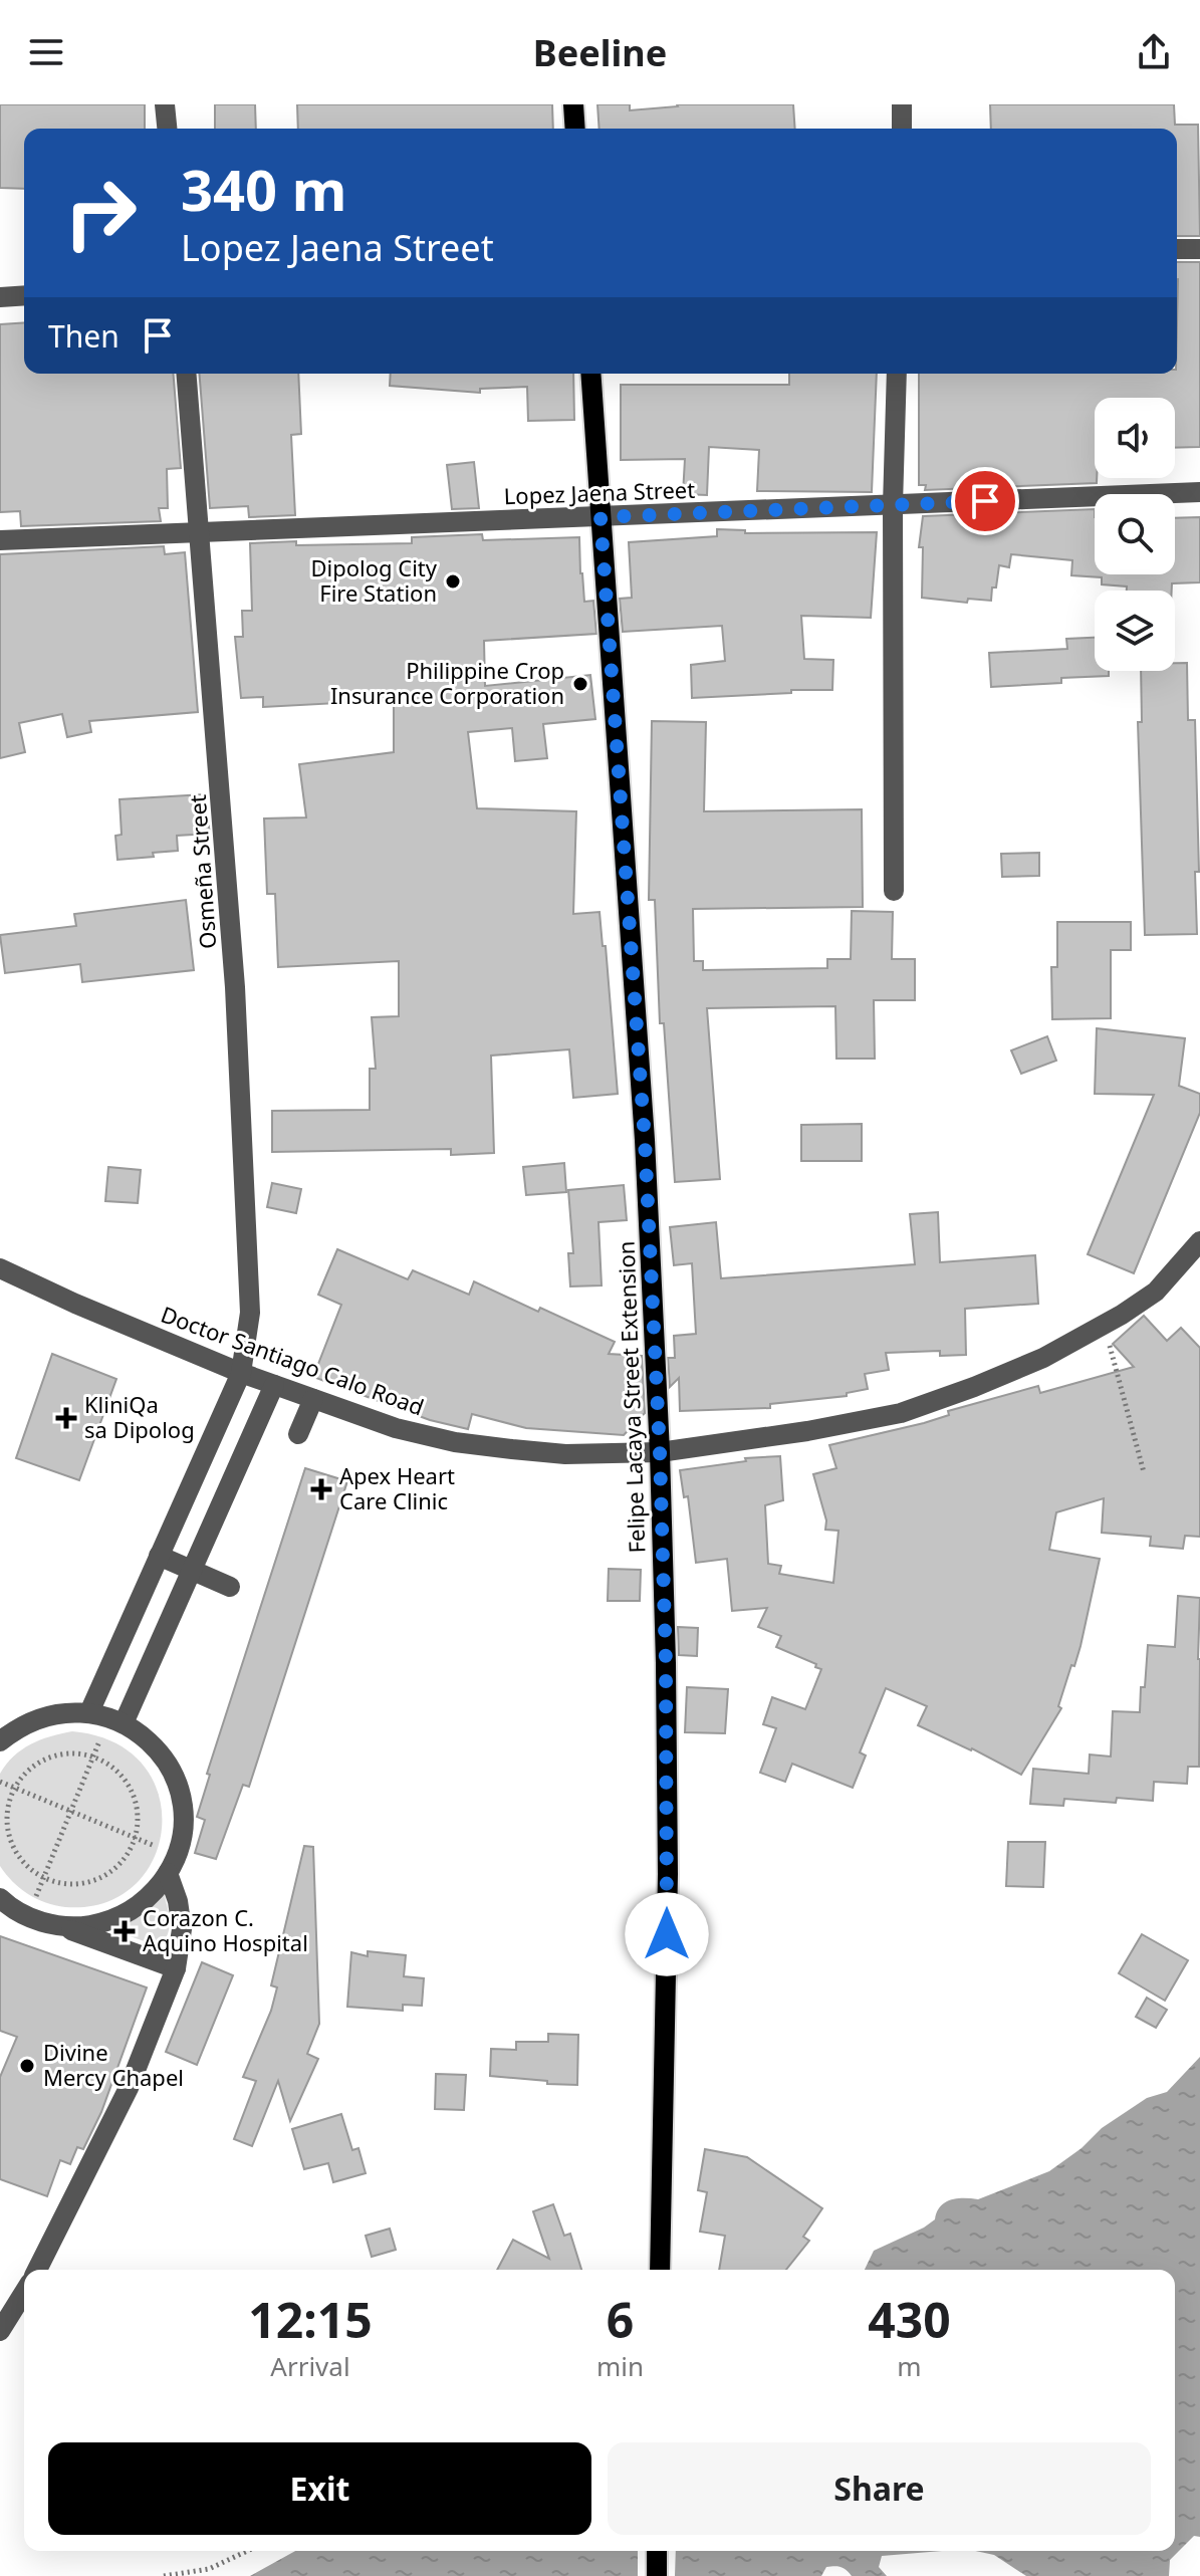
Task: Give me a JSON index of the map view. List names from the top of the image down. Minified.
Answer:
{"streets":{"main road":["Felipe Lacaya Street Extension"],"street":["Lopez Jaena Street","Osmeña Street","Doctor Santiago Calo Road"]},"crossings":[["Lopez Jaena Street","Osmeña Street"],["Lopez Jaena Street","Felipe Lacaya Street Extension"],["Osmeña Street","Doctor Santiago Calo Road"],["Doctor Santiago Calo Road","Felipe Lacaya Street Extension"]],"places":{"other":["Dipolog City Fire Station","Philippine Crop Insurance Corporation","Divine Mercy Chapel"],"health":["KliniQa sa Dipolog","Apex Heart Care Clinic","Corazon C. Aquino Hospital"]},"page":{"header":"Beeline","turn":["340 m","Lopez Jaena Street"],"then":"Then","eta":["12:15","Arrival","6","min","430","m"],"buttons":["Exit","Share"]}}
